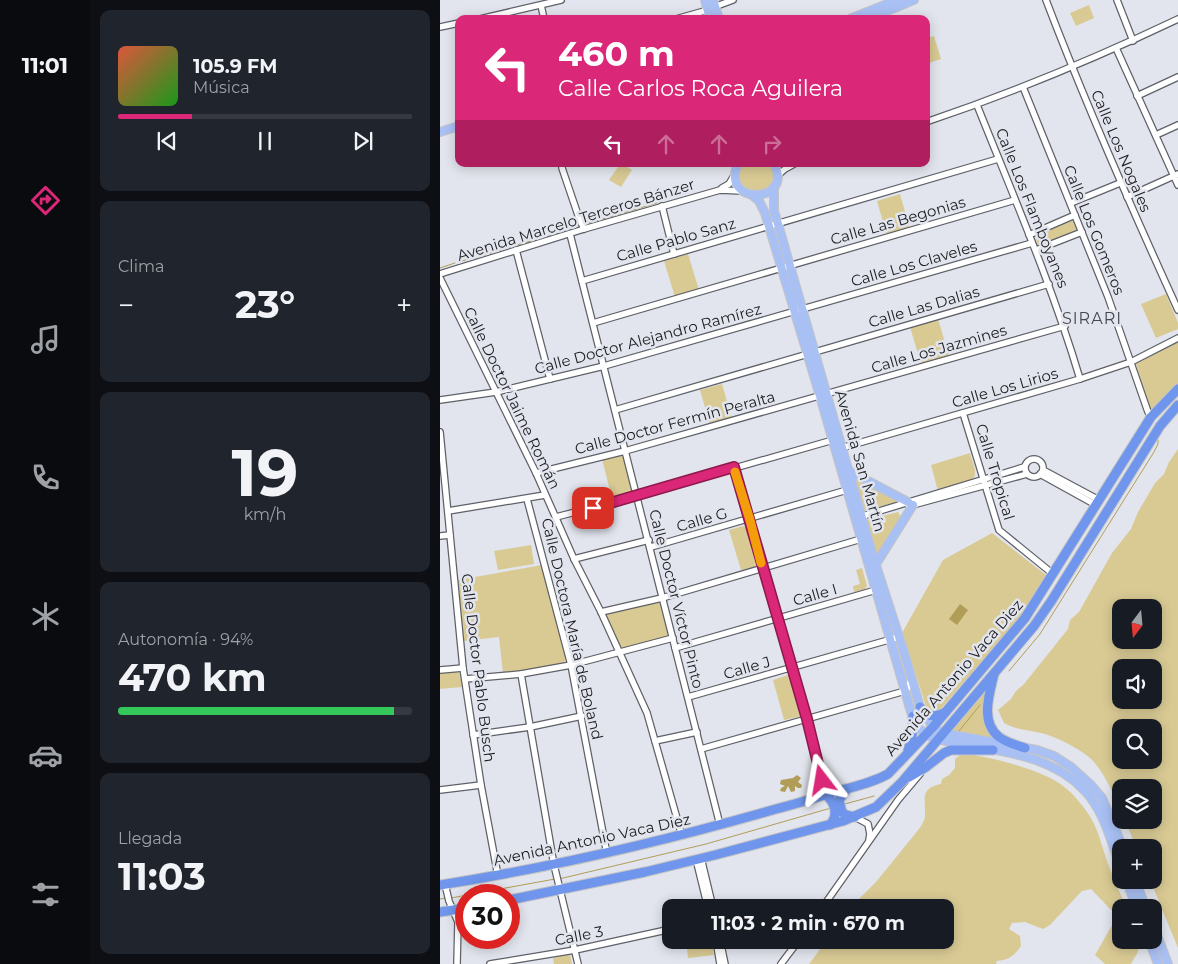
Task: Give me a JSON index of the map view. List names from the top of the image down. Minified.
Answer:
{"streets":{"highway":["Avenida Antonio Vaca Diez"],"main road":["Avenida San Martín"],"street":["Calle Los Nogales","Calle Los Flamboyanes","Avenida Marcelo Terceros Bánzer","Calle Las Begonias","Calle Los Gomeros","Calle Pablo Sanz","Calle Los Claveles","Calle Las Dalias","Calle Doctor Alejandro Ramírez","Calle Los Jazmines","Calle Los Lirios","Calle Doctor Jaime Román","Calle Doctor Fermín Peralta","Calle Tropical","Calle G","Calle I","Calle Doctor Víctor Pinto","Calle Doctora María de Boland","Calle Doctor Pablo Busch","Calle J","Calle 3"]},"crossings":[["Calle Los Flamboyanes","Calle Las Begonias"],["Calle Los Flamboyanes","Calle Pablo Sanz"],["Calle Los Flamboyanes","Calle Los Claveles"],["Calle Los Flamboyanes","Calle Las Dalias"],["Calle Los Flamboyanes","Calle Los Jazmines"],["Calle Los Flamboyanes","Calle Los Lirios"],["Avenida Marcelo Terceros Bánzer","Calle Doctor Víctor Pinto"],["Calle Las Begonias","Avenida San Martín"],["Calle Las Begonias","Calle Doctor Víctor Pinto"],["Calle Los Gomeros","Calle Los Lirios"],["Calle Pablo Sanz","Avenida San Martín"],["Calle Pablo Sanz","Calle Doctor Víctor Pinto"],["Calle Los Claveles","Calle Doctor Alejandro Ramírez"],["Calle Los Claveles","Avenida San Martín"],["Calle Las Dalias","Avenida San Martín"],["Calle Las Dalias","Calle Doctor Víctor Pinto"],["Calle Doctor Alejandro Ramírez","Calle Doctor Jaime Román"],["Calle Doctor Alejandro Ramírez","Avenida San Martín"],["Calle Doctor Alejandro Ramírez","Calle Doctor Víctor Pinto"],["Calle Los Jazmines","Calle Doctor Fermín Peralta"],["Calle Los Jazmines","Avenida San Martín"],["Calle Los Lirios","Avenida San Martín"],["Calle Los Lirios","Calle Tropical"],["Calle Doctor Jaime Román","Calle Doctor Fermín Peralta"],["Calle Doctor Jaime Román","Avenida Antonio Vaca Diez"],["Calle Doctor Fermín Peralta","Avenida San Martín"],["Calle Doctor Fermín Peralta","Calle Doctor Víctor Pinto"],["Avenida San Martín","Calle G"],["Avenida San Martín","Calle I"],["Avenida San Martín","Calle J"],["Avenida San Martín","Avenida Antonio Vaca Diez"],["Calle Tropical","Avenida Antonio Vaca Diez"],["Calle G","Calle Doctor Víctor Pinto"],["Calle I","Calle Doctor Víctor Pinto"],["Calle Doctor Víctor Pinto","Calle J"],["Calle Doctor Víctor Pinto","Avenida Antonio Vaca Diez"],["Calle Doctora María de Boland","Avenida Antonio Vaca Diez"],["Calle Doctor Pablo Busch","Avenida Antonio Vaca Diez"]],"districts":["SIRARI"],"north":"bottom","page":{"tabs":"11:01","turn":["460 m","Calle Carlos Roca Aguilera"],"song":["105.9 FM","Música"],"tile":["Clima",["19","km/h"],["Autonomía · 94%","470 km"],["Llegada","11:03"]],"heat":["−","23°","+"],"map_buttons":["+","−"],"limit":"30","trip":"11:03 · 2 min · 670 m"}}
